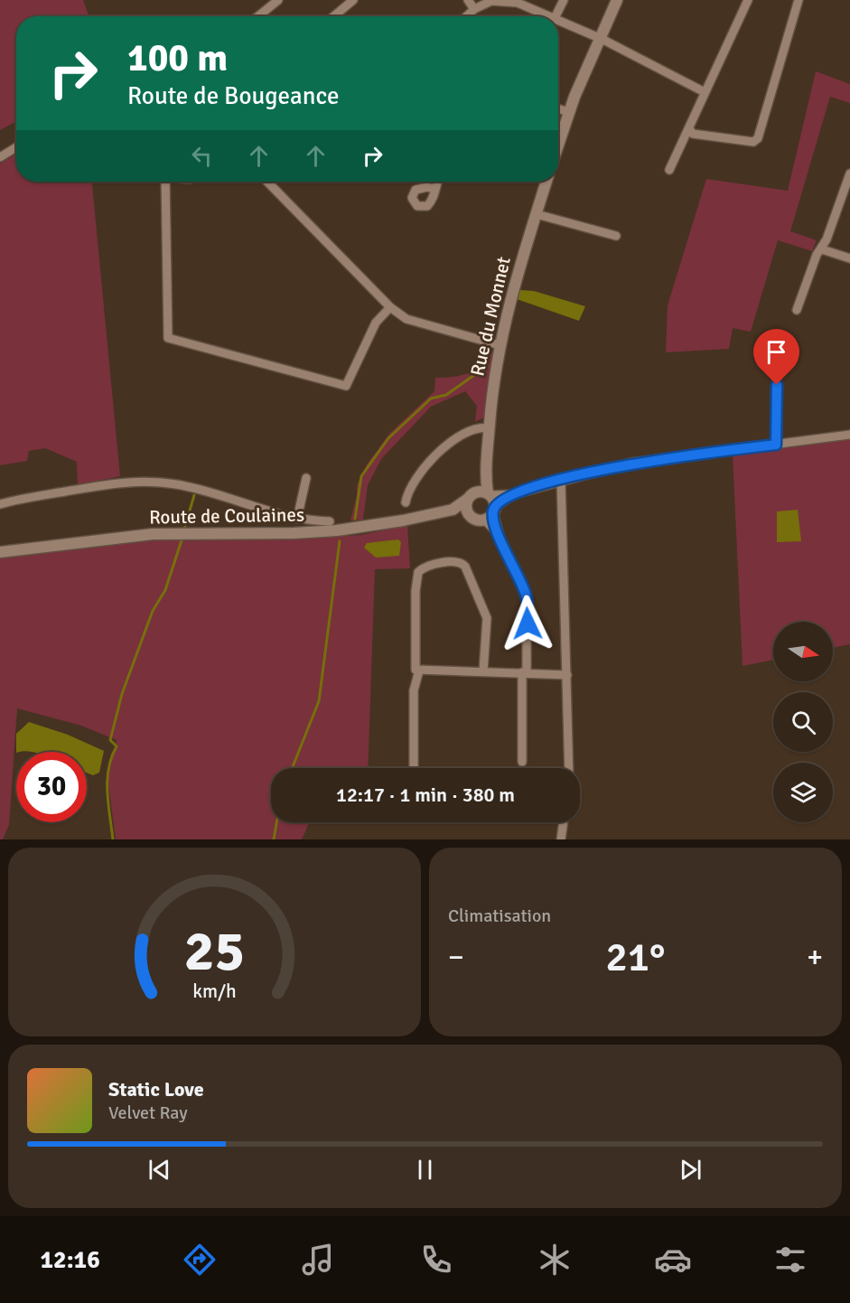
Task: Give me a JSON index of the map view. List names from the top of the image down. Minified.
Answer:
{"streets":{"street":["Rue du Monnet","Route de Coulaines"]},"crossings":[["Rue du Monnet","Route de Coulaines"]],"north":"right","page":{"turn":["100 m","Route de Bougeance"],"limit":"30","trip":"12:17 · 1 min · 380 m","tile":"Climatisation","heat":["−","21°","+"],"song":["Static Love","Velvet Ray"],"tabs":"12:16","gauge":["25","km/h"]}}
